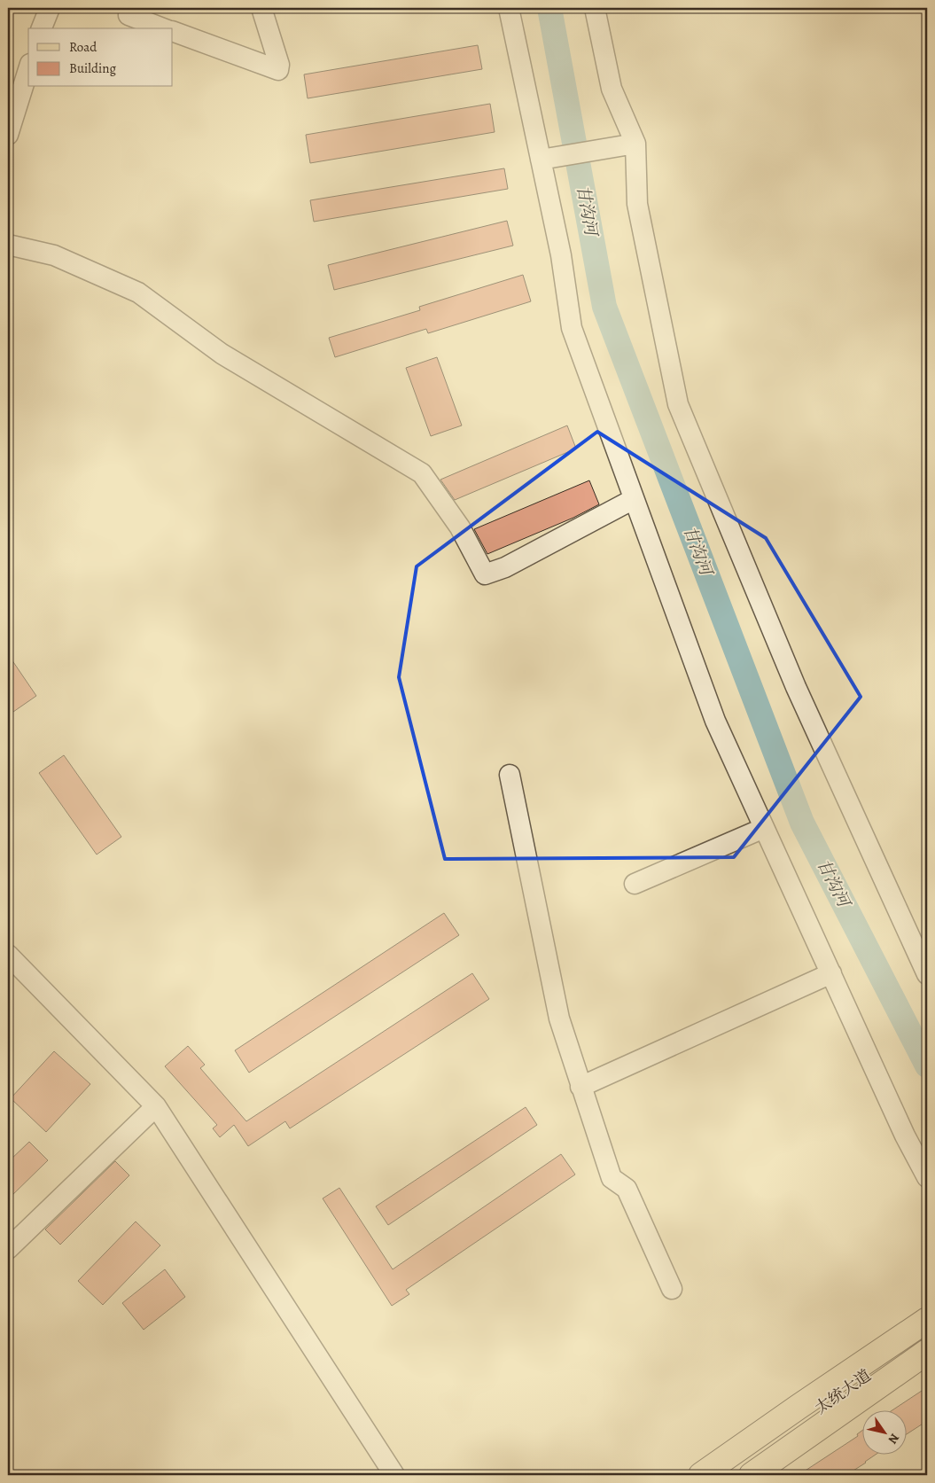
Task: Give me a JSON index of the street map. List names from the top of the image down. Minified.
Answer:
{"streets":{"main road":["太统大道"]},"water":["甘沟河"],"legend":["Road","Building"],"north":"bottom right"}
